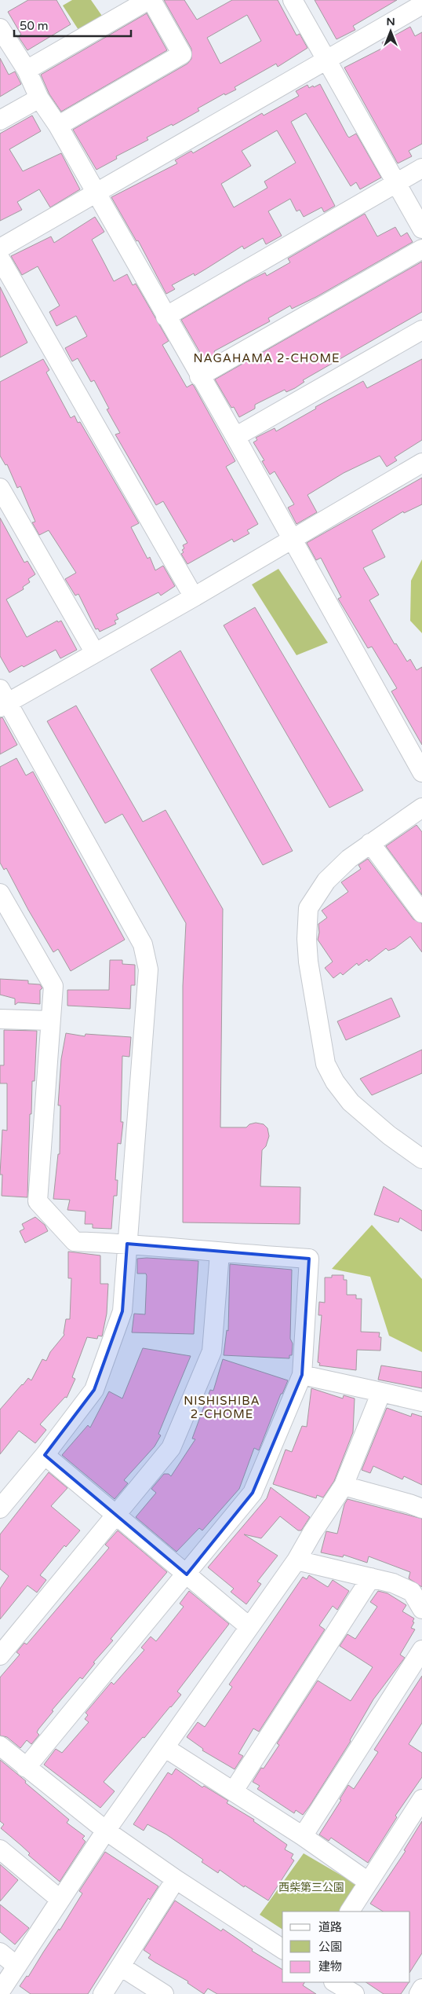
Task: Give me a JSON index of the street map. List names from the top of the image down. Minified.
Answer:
{"districts":["NAGAHAMA 2-CHOME","NISHISHIBA 2-CHOME"],"parks":["西柴第三公園"],"legend":["道路","公園","建物"],"scale_bar":"50 m","north":"top"}
